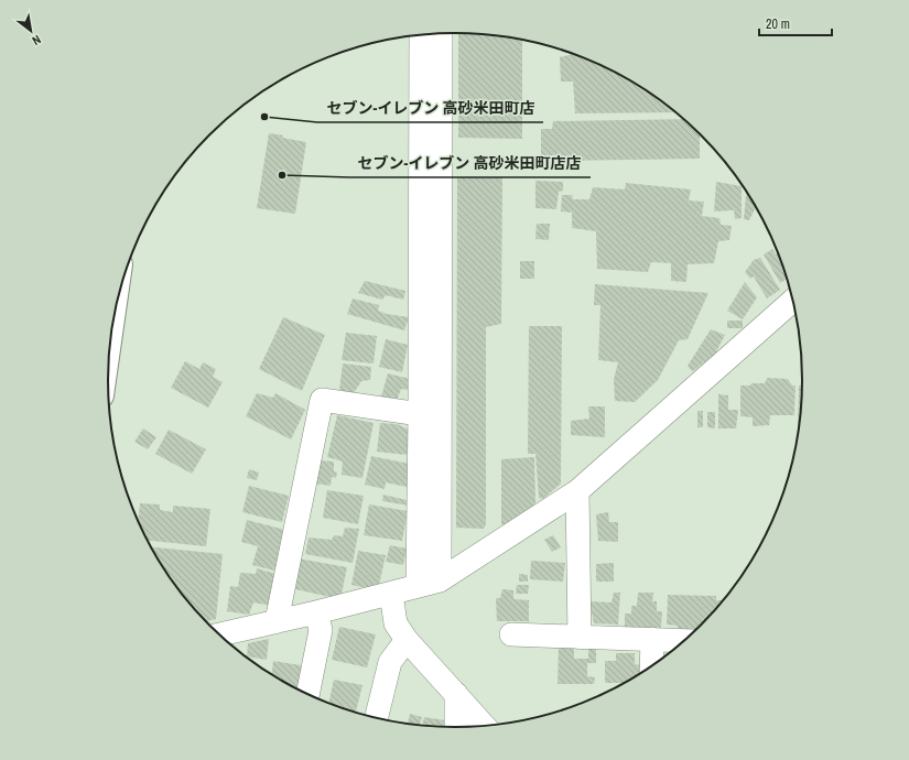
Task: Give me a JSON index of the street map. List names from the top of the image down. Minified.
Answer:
{"places":["セブン-イレブン 高砂米田町店","セブン-イレブン 高砂米田町店店"],"scale_bar":"20 m","north":"bottom right"}
